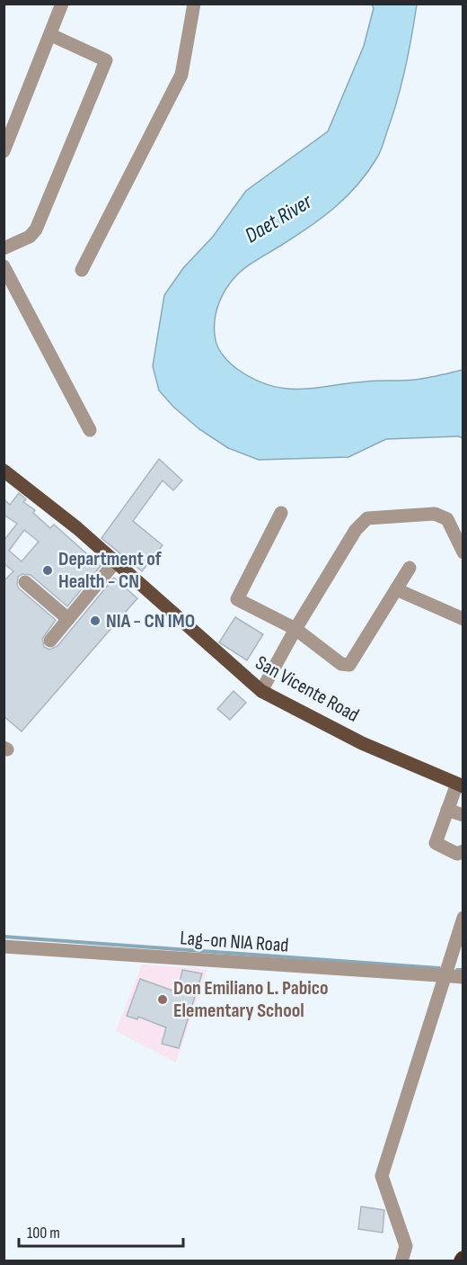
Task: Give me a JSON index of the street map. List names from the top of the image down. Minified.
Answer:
{"streets":{"main road":["San Vicente Road"],"street":["Lag-on NIA Road"]},"water":["Daet River"],"places":["Department of Health - CN","NIA - CN IMO","Don Emiliano L. Pabico Elementary School"],"scale_bar":"100 m"}
